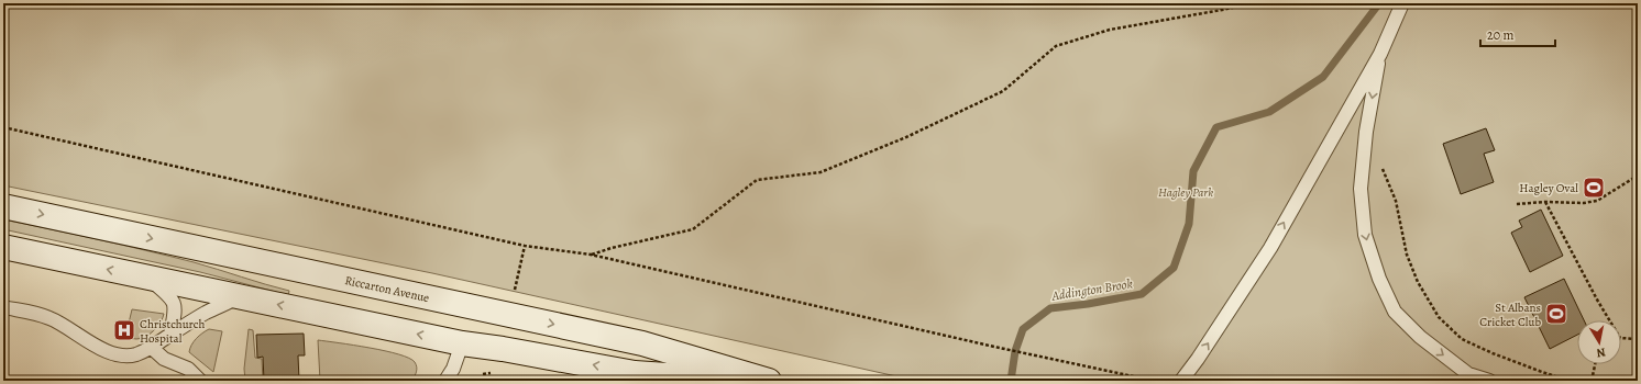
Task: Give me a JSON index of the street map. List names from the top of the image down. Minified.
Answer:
{"streets":{"main road":["Riccarton Avenue"]},"water":["Addington Brook"],"parks":["Hagley Park"],"places":{"sports":["Hagley Oval","St Albans Cricket Club"],"hospital":["Christchurch Hospital"]},"scale_bar":"20 m","north":"bottom"}
